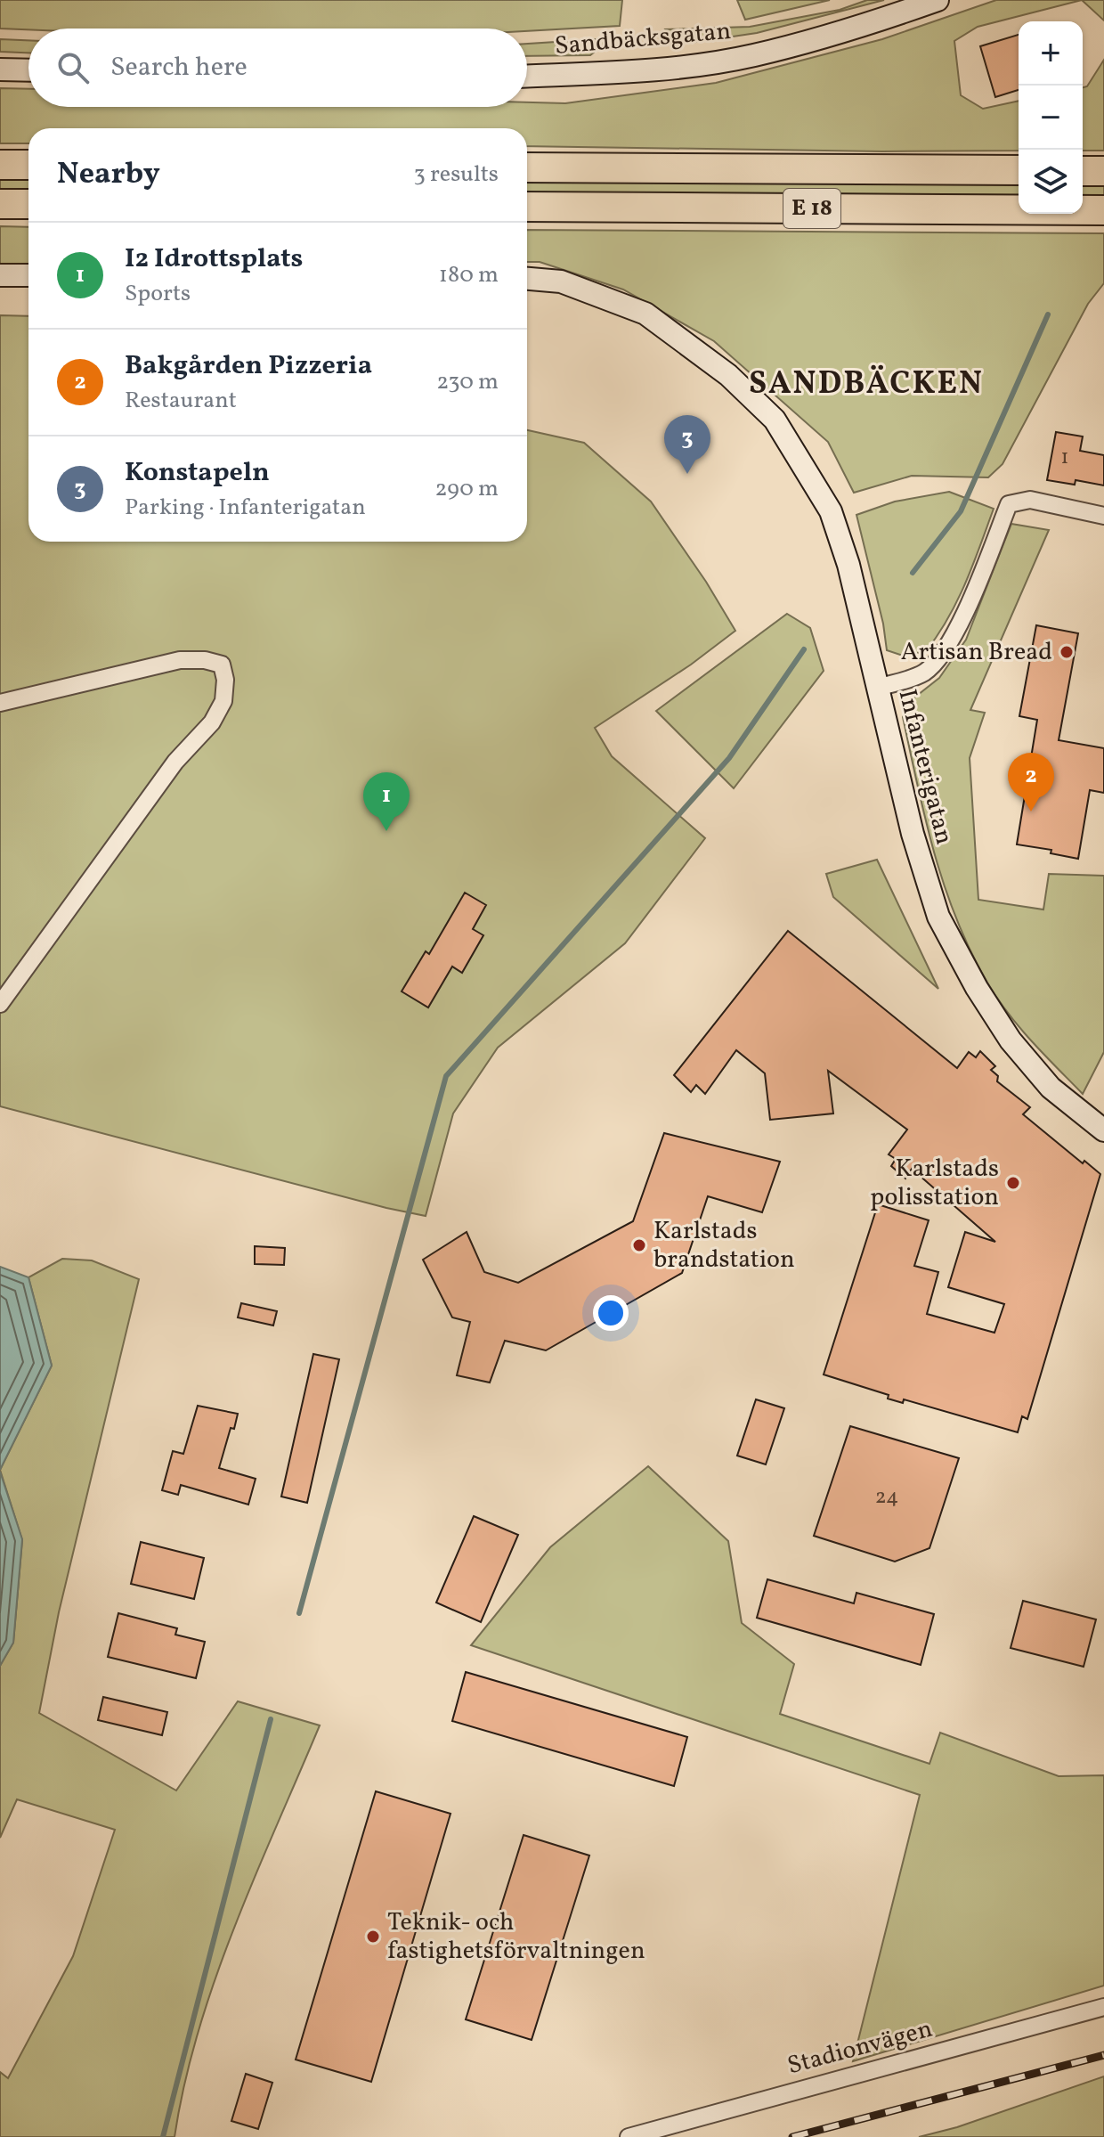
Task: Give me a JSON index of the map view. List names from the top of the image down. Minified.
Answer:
{"streets":{"highway":["E 18"],"street":["Sandbäcksgatan","Infanterigatan","Stadionvägen"]},"districts":["SANDBÄCKEN"],"places":["Artisan Bread","Karlstads polisstation","Karlstads brandstation","Teknik- och fastighetsförvaltningen"],"house_numbers":["1","24"],"page":{"map_buttons":["+","−"],"search":"Search here","heading":["Nearby","3 results"],"list":[{"mark":"1","name":"I2 Idrottsplats","note":"Sports","value":"180 m"},{"mark":"2","name":"Bakgården Pizzeria","note":"Restaurant","value":"230 m"},{"mark":"3","name":"Konstapeln","note":"Parking · Infanterigatan","value":"290 m"}],"pins":["3","2","1"]}}
